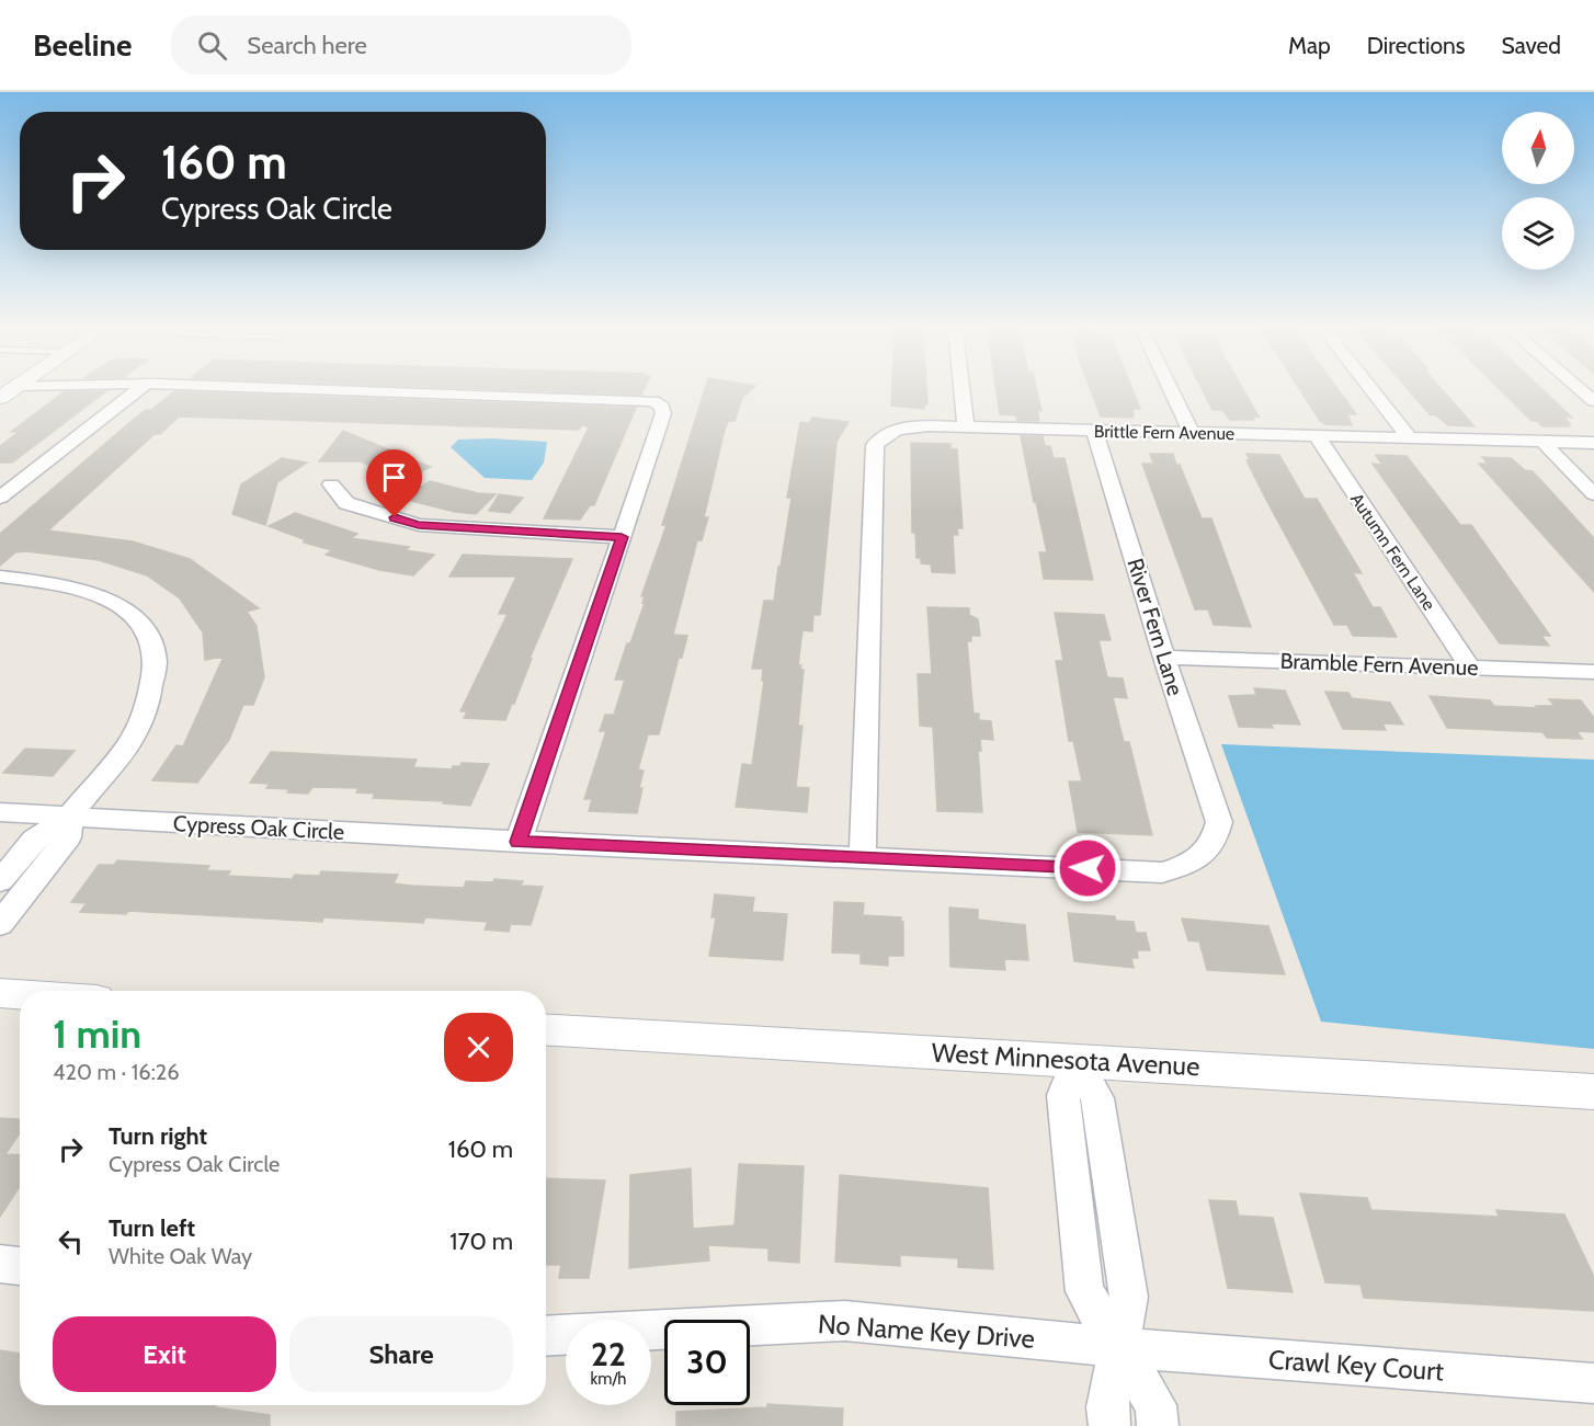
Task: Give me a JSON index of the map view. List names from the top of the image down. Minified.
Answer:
{"streets":{"street":["Brittle Fern Avenue","Autumn Fern Lane","River Fern Lane","Bramble Fern Avenue","Cypress Oak Circle","West Minnesota Avenue","No Name Key Drive","Crawl Key Court"]},"crossings":[["Brittle Fern Avenue","Autumn Fern Lane"],["Brittle Fern Avenue","River Fern Lane"],["Brittle Fern Avenue","Cypress Oak Circle"],["Autumn Fern Lane","Bramble Fern Avenue"],["River Fern Lane","Bramble Fern Avenue"],["River Fern Lane","Cypress Oak Circle"],["No Name Key Drive","Crawl Key Court"]],"north":"top","page":{"header":"Beeline","search":"Search here","nav":["Map","Directions","Saved"],"turn":["160 m","Cypress Oak Circle"],"heading":["1 min","420 m · 16:26"],"list":[{"name":"Turn right","note":"Cypress Oak Circle","value":"160 m"},{"name":"Turn left","note":"White Oak Way","value":"170 m"}],"buttons":["Exit","Share"],"speed":"22 km/h","limit":"30"}}
